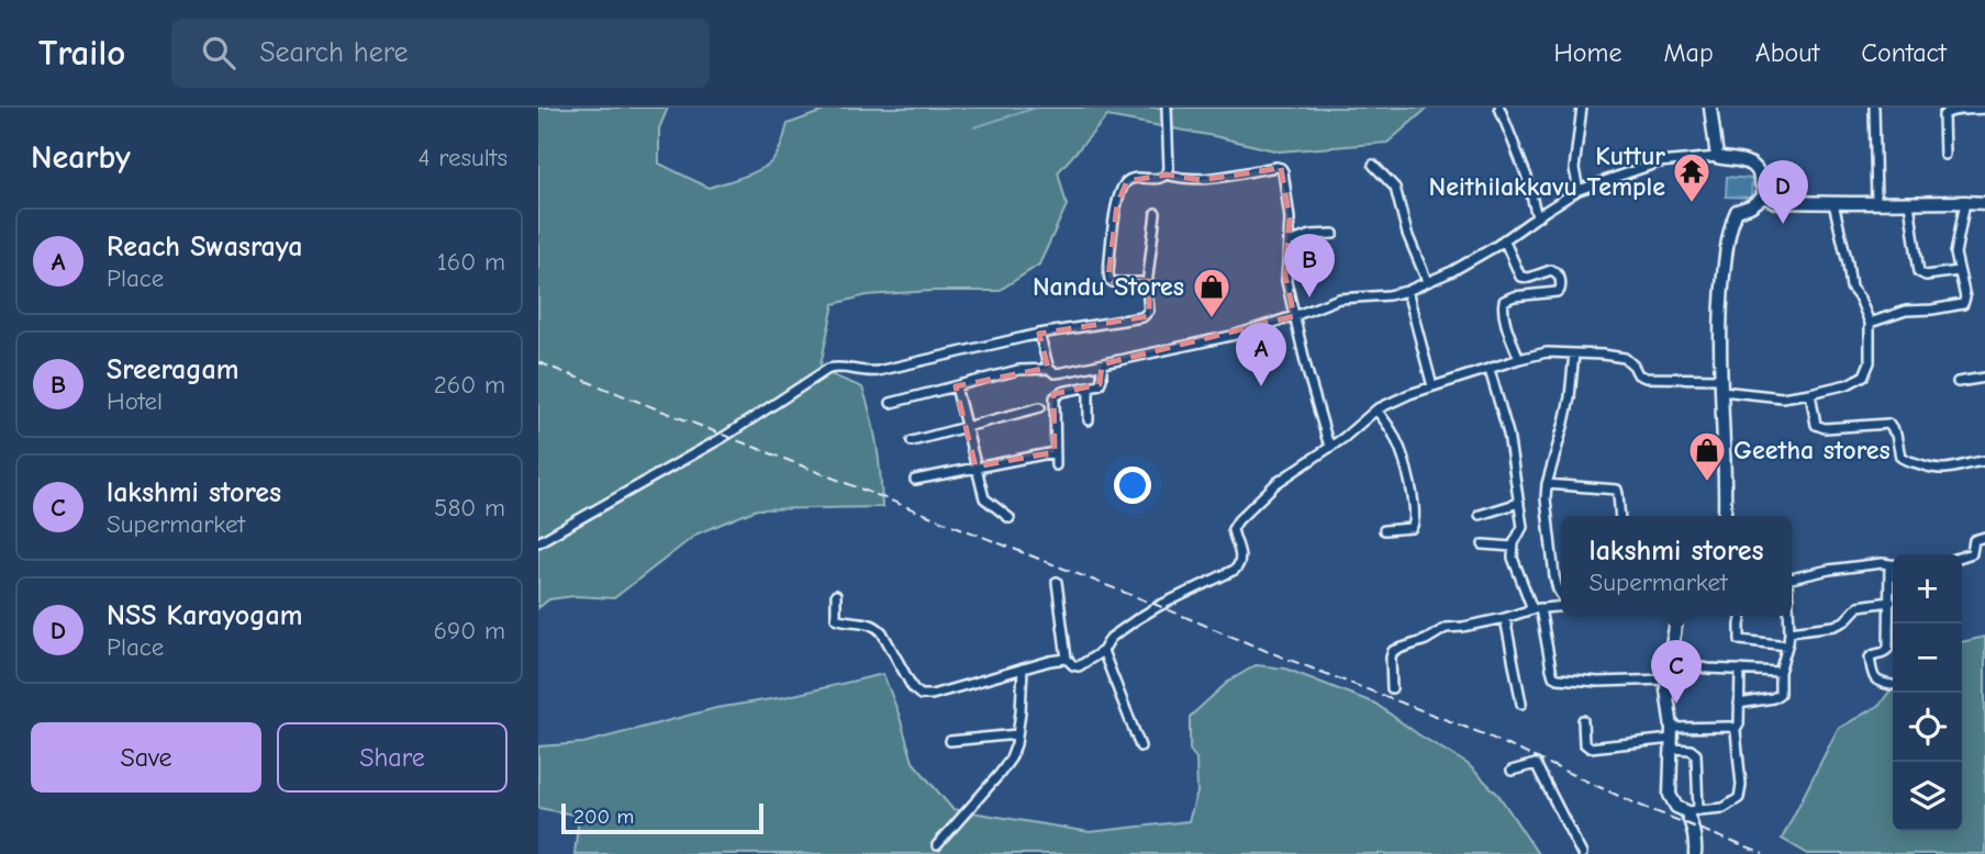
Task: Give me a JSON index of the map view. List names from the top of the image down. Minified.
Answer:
{"places":{"temple":["Kuttur Neithilakkavu Temple"],"shop":["Nandu Stores","Geetha stores"]},"scale_bar":"200 m","page":{"header":"Trailo","search":"Search here","nav":["Home","Map","About","Contact"],"heading":["Nearby","4 results"],"pins":["D","B","A","C"],"list":[{"mark":"A","name":"Reach Swasraya","note":"Place","value":"160 m"},{"mark":"B","name":"Sreeragam","note":"Hotel","value":"260 m"},{"mark":"C","name":"lakshmi stores","note":"Supermarket","value":"580 m"},{"mark":"D","name":"NSS Karayogam","note":"Place","value":"690 m"}],"popup":["lakshmi stores","Supermarket"],"map_buttons":["+","−"],"buttons":["Save","Share"],"scale":"200 m"}}
